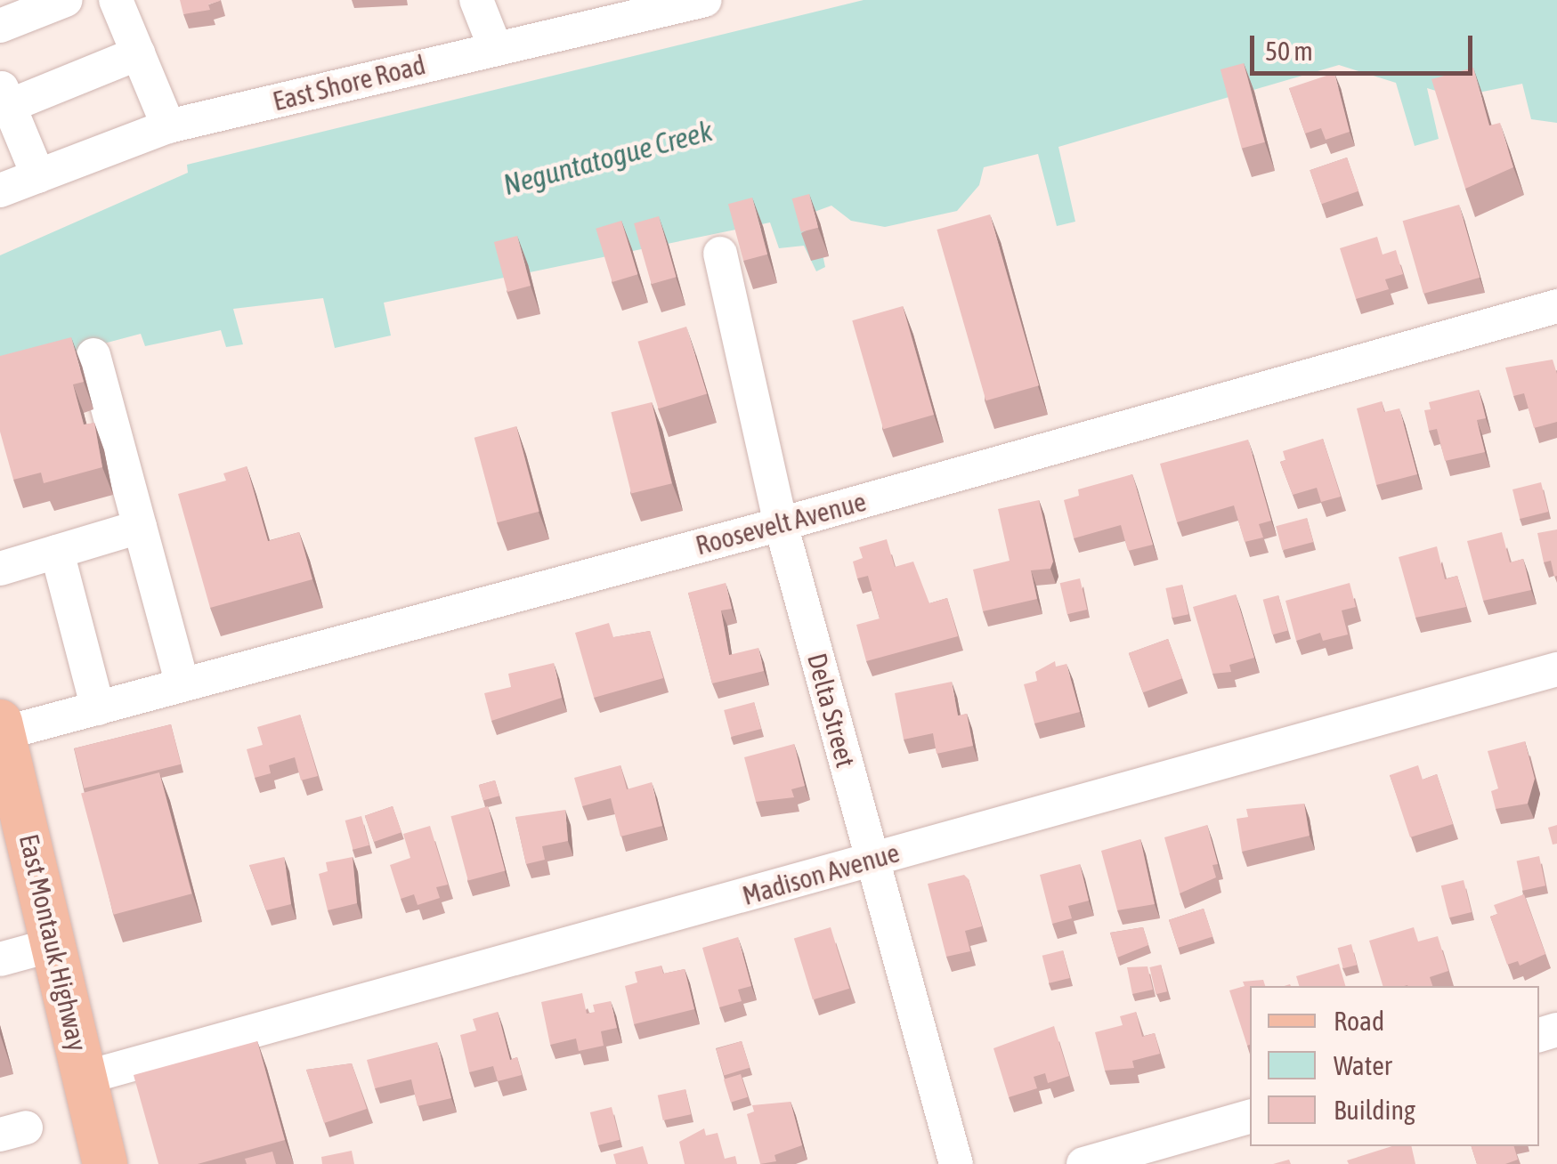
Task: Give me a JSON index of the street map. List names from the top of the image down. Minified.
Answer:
{"streets":{"main road":["East Montauk Highway"],"street":["East Shore Road","Roosevelt Avenue","Delta Street","Madison Avenue"]},"crossings":[["Roosevelt Avenue","Delta Street"],["Roosevelt Avenue","East Montauk Highway"],["Delta Street","Madison Avenue"],["Madison Avenue","East Montauk Highway"]],"water":["Neguntatogue Creek"],"legend":["Road","Water","Building"],"scale_bar":"50 m"}
